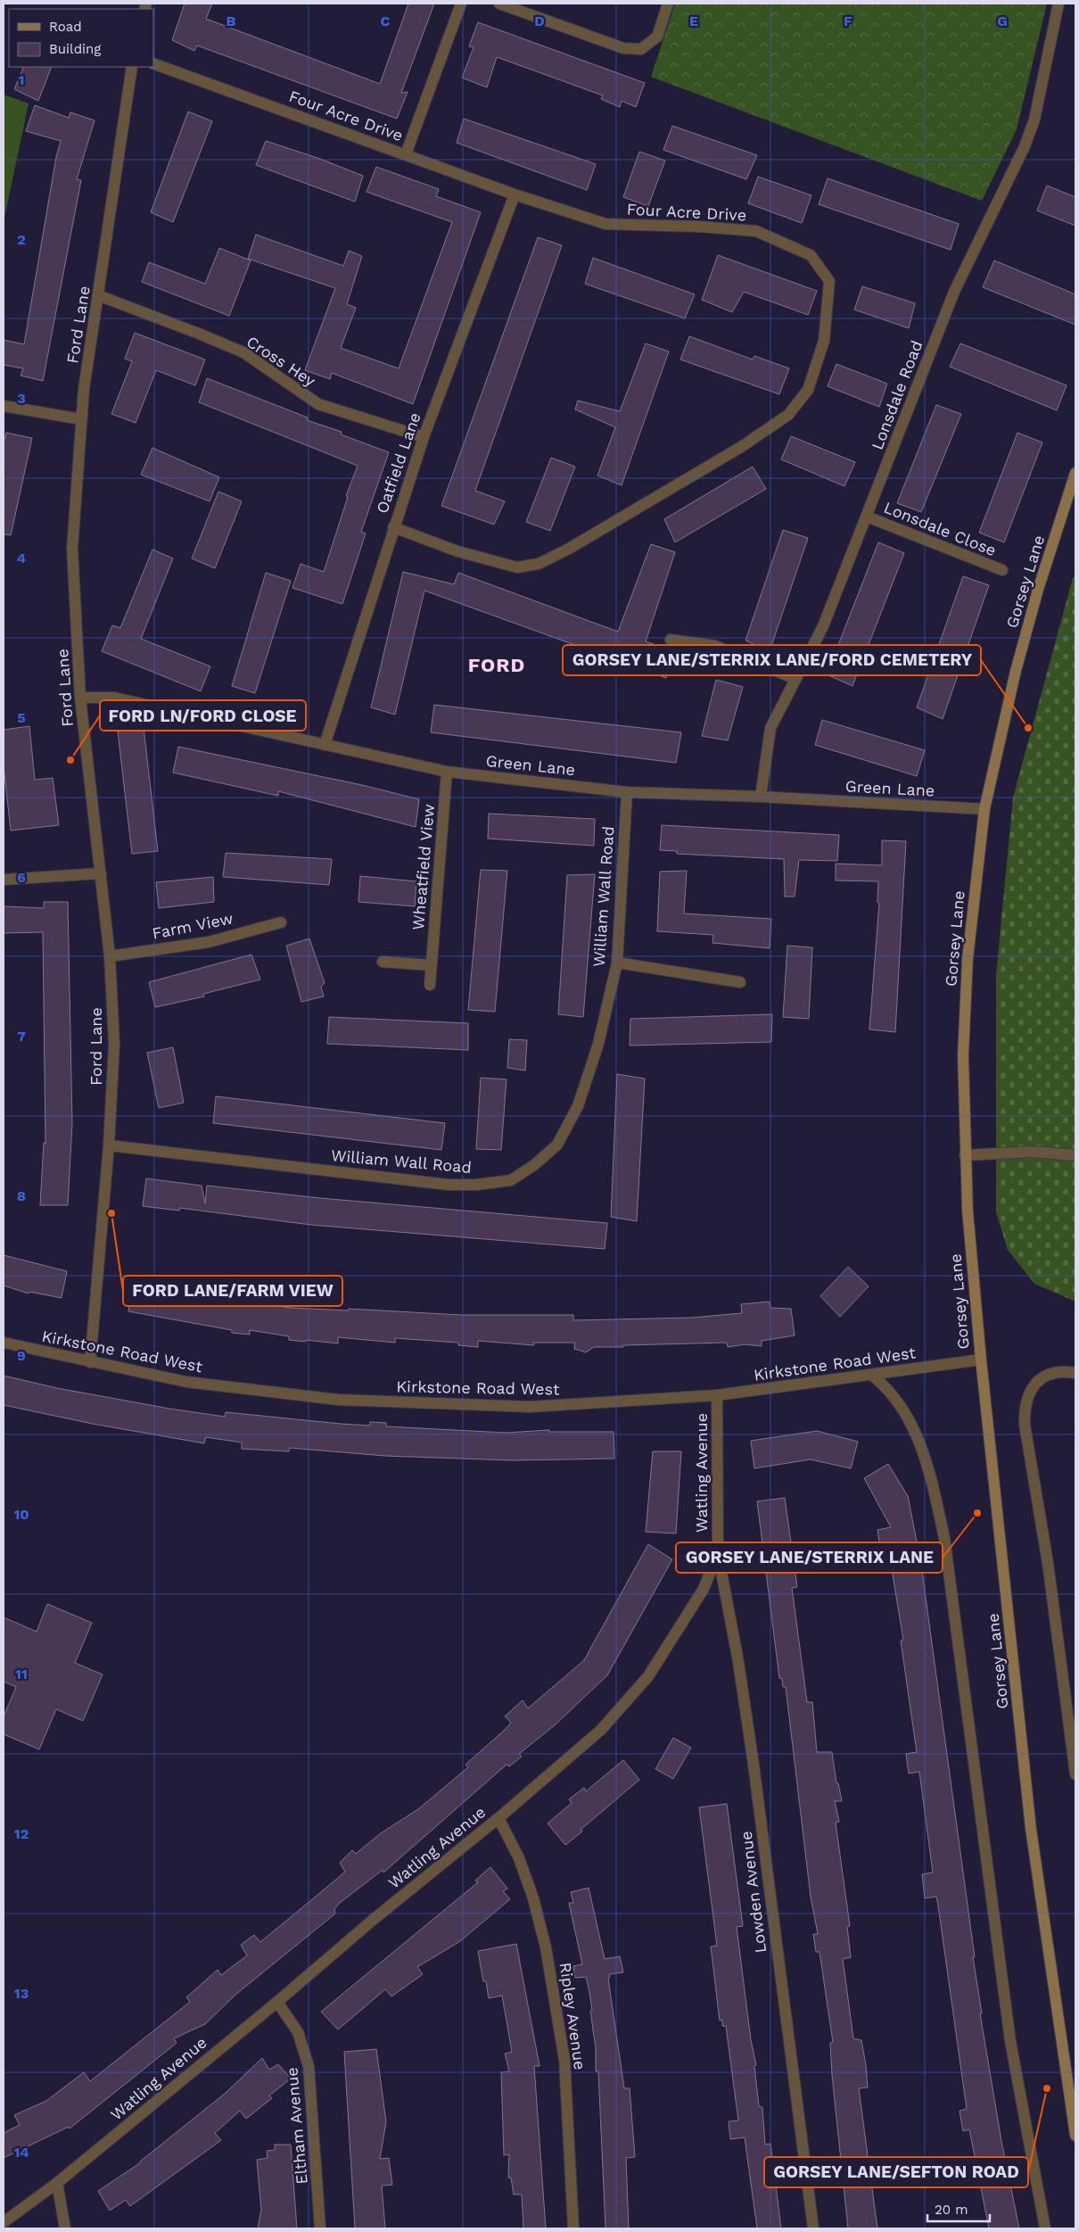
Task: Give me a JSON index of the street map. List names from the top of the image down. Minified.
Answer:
{"streets":{"main road":["Gorsey Lane"],"street":["Four Acre Drive","Ford Lane","Cross Hey","Lonsdale Road","Oatfield Lane","Lonsdale Close","Green Lane","Wheatfield View","William Wall Road","Farm View","Kirkstone Road West","Watling Avenue","Lowden Avenue","Ripley Avenue","Eltham Avenue"]},"crossings":[["Four Acre Drive","Oatfield Lane"],["Ford Lane","Cross Hey"],["Ford Lane","Green Lane"],["Ford Lane","William Wall Road"],["Ford Lane","Farm View"],["Ford Lane","Kirkstone Road West"],["Cross Hey","Oatfield Lane"],["Lonsdale Road","Lonsdale Close"],["Lonsdale Road","Green Lane"],["Oatfield Lane","Green Lane"],["Gorsey Lane","Green Lane"],["Gorsey Lane","Kirkstone Road West"],["Green Lane","Wheatfield View"],["Green Lane","William Wall Road"],["Kirkstone Road West","Watling Avenue"],["Watling Avenue","Lowden Avenue"],["Watling Avenue","Ripley Avenue"],["Watling Avenue","Eltham Avenue"]],"districts":["FORD"],"places":["GORSEY LANE/STERRIX LANE/FORD CEMETERY","FORD LN/FORD CLOSE","FORD LANE/FARM VIEW","GORSEY LANE/STERRIX LANE","GORSEY LANE/SEFTON ROAD"],"legend":["Road","Building"],"scale_bar":"20 m","grid":{"columns":["B","C","D","E","F","G"],"rows":["1","2","3","4","5","6","7","8","9","10","11","12","13","14"]}}
